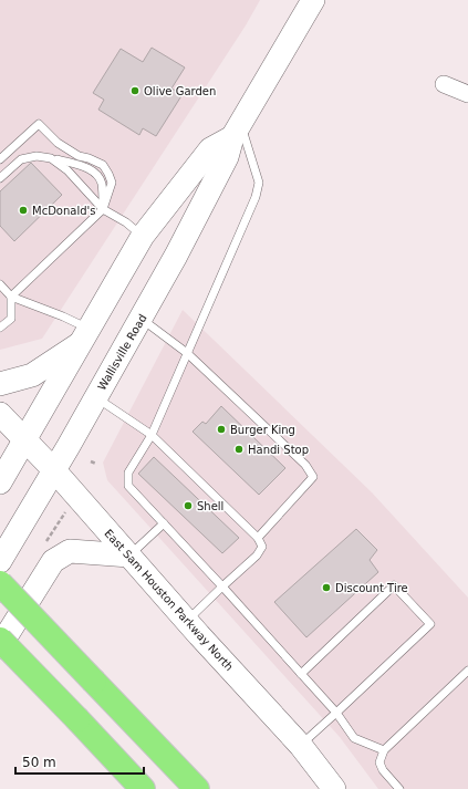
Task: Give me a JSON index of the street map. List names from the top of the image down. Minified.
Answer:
{"streets":{"main road":["Wallisville Road","East Sam Houston Parkway North"]},"crossings":[["Wallisville Road","East Sam Houston Parkway North"]],"places":["Olive Garden","McDonald's","Burger King","Handi Stop","Shell","Discount Tire"],"scale_bar":"50 m"}
